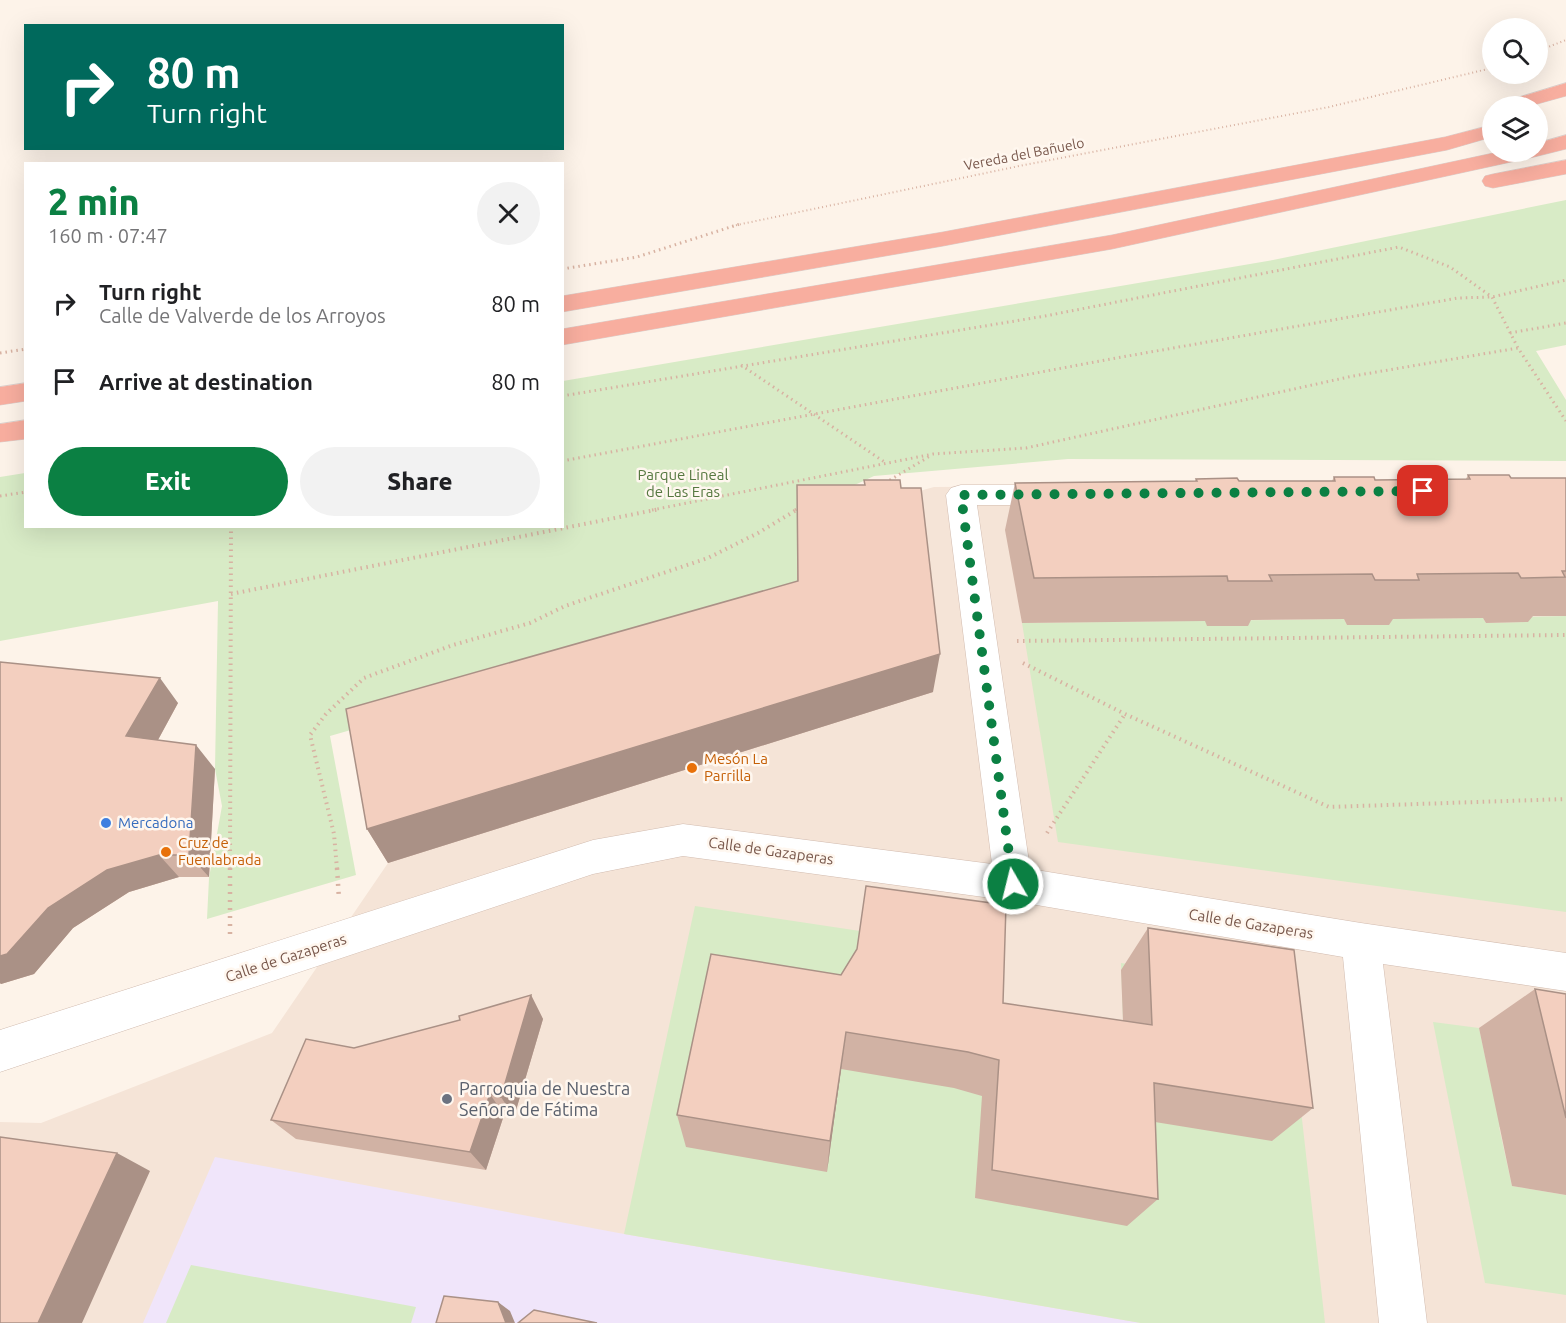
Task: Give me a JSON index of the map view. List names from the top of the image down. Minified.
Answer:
{"streets":{"street":["Calle de Gazaperas"],"path":["Vereda del Bañuelo"]},"parks":["Parque Lineal de Las Eras"],"places":["Mesón La Parrilla","Mercadona","Cruz de Fuenlabrada","Parroquia de Nuestra Señora de Fátima"],"page":{"turn":["80 m","Turn right"],"heading":["2 min","160 m · 07:47"],"list":[{"name":"Turn right","note":"Calle de Valverde de los Arroyos","value":"80 m"},{"name":"Arrive at destination","value":"80 m"}],"buttons":["Exit","Share"]}}
